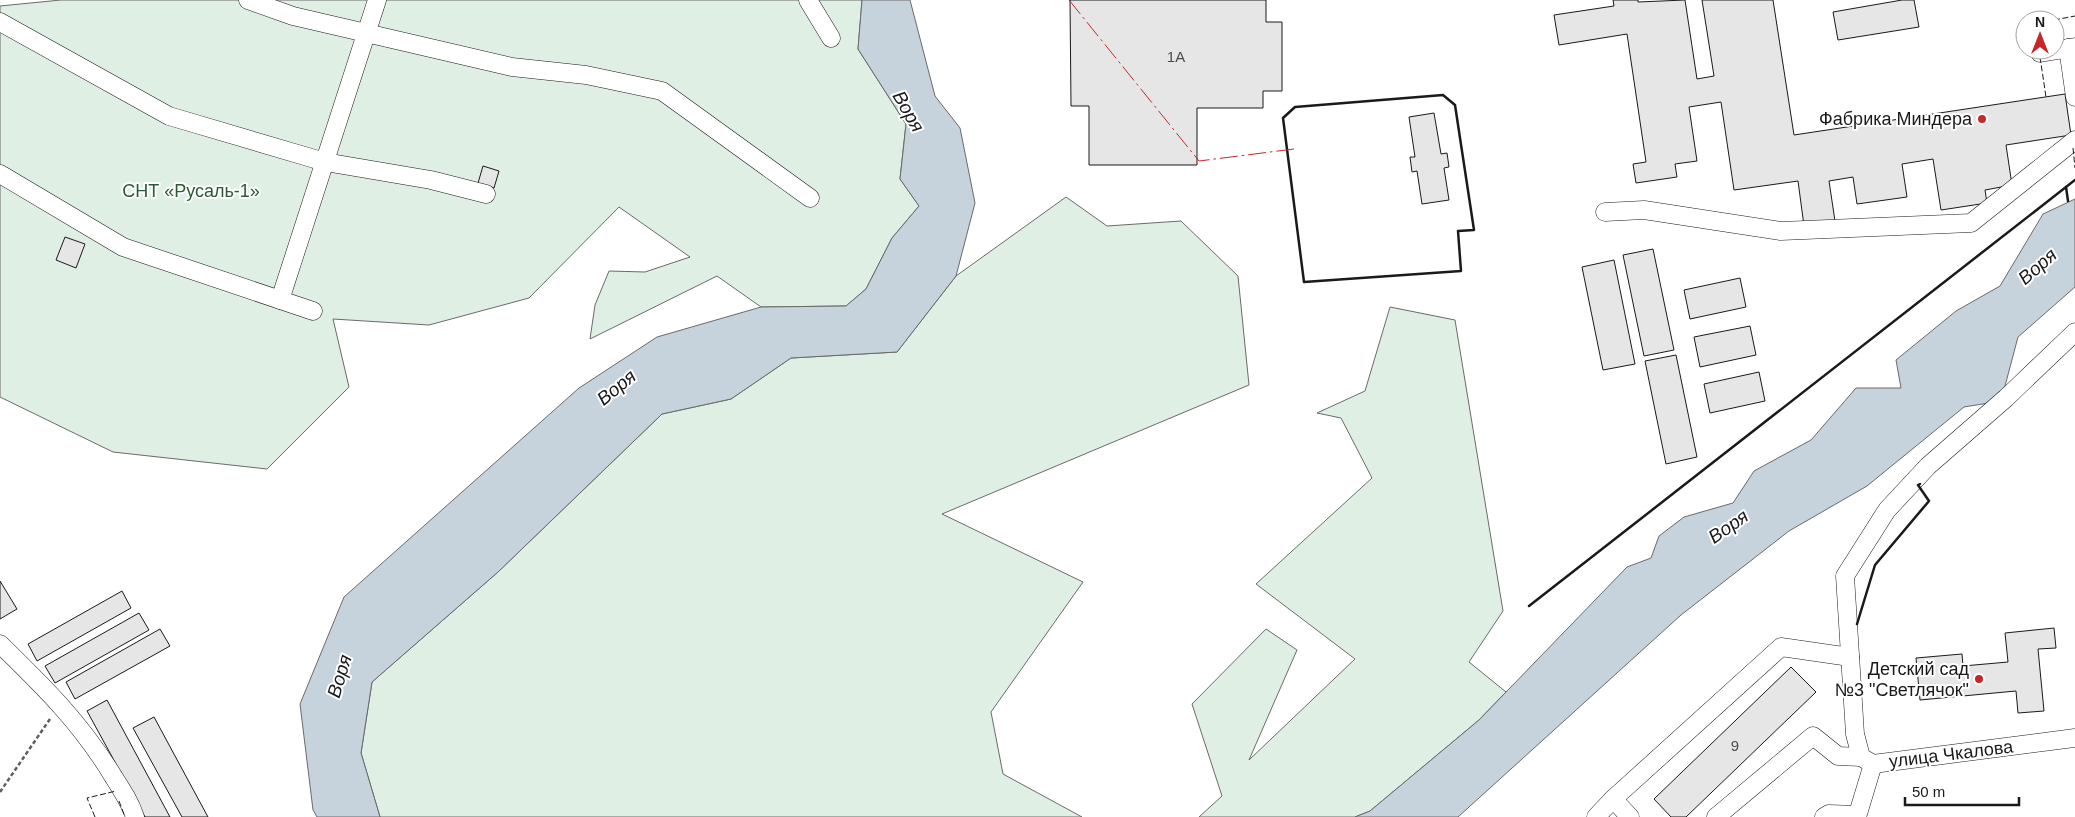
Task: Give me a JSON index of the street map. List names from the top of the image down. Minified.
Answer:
{"streets":{"street":["улица Чкалова"]},"water":["Воря"],"parks":["СНТ «Русаль-1»"],"places":["Фабрика Миндера","Детский сад №3 \"Светлячок\""],"house_numbers":["1А","9"],"scale_bar":"50 m","north":"top"}
